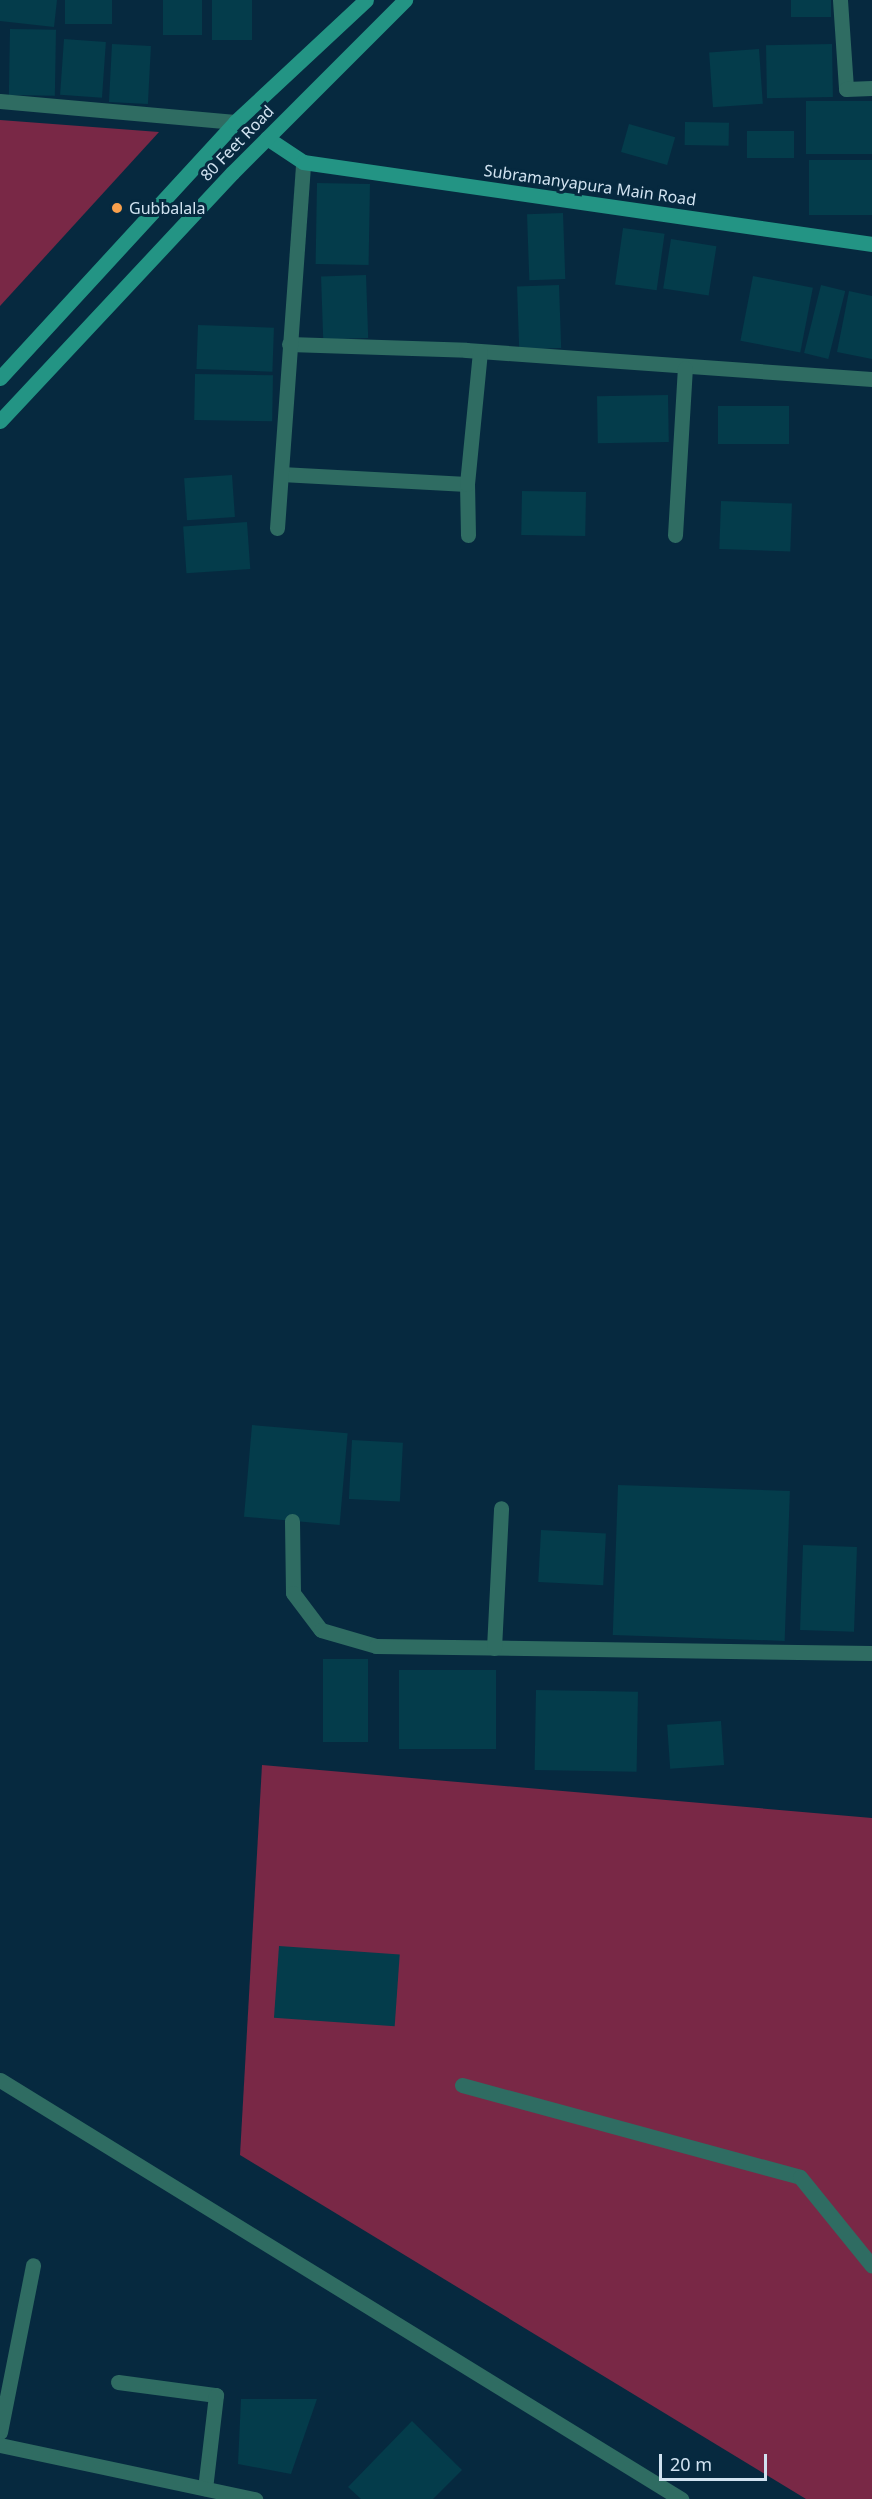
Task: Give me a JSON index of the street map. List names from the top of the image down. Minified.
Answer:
{"streets":{"main road":["80 Feet Road","Subramanyapura Main Road"]},"places":["Gubbalala"],"scale_bar":"20 m"}
